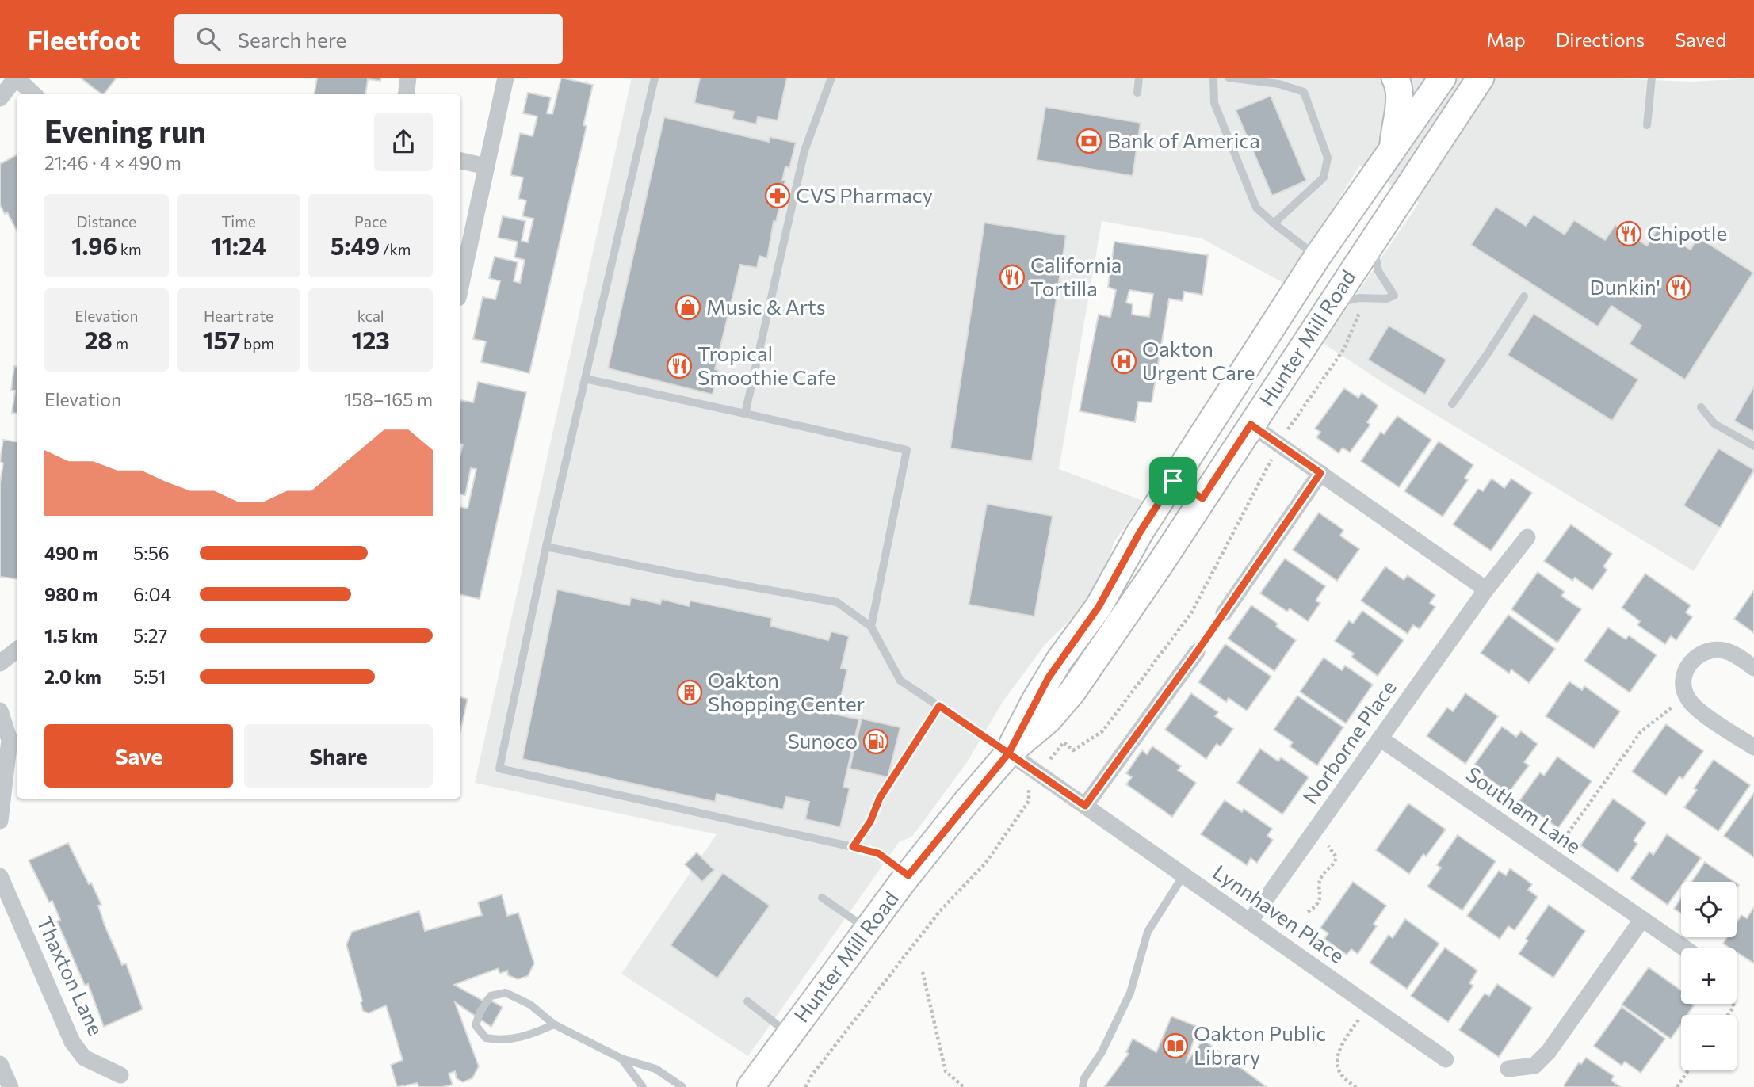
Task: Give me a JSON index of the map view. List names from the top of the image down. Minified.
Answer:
{"streets":{"main road":["Hunter Mill Road"],"street":["Norborne Place","Southam Lane","Lynnhaven Place","Thaxton Lane"]},"crossings":[["Hunter Mill Road","Lynnhaven Place"],["Norborne Place","Southam Lane"],["Norborne Place","Lynnhaven Place"]],"places":{"bank":["Bank of America"],"pharmacy":["CVS Pharmacy"],"restaurant":["Chipotle","California Tortilla","Dunkin'","Tropical Smoothie Cafe"],"shop":["Music & Arts"],"hospital":["Oakton Urgent Care"],"building":["Oakton Shopping Center"],"fuel station":["Sunoco"],"library":["Oakton Public Library"]},"page":{"header":"Fleetfoot","search":"Search here","nav":["Map","Directions","Saved"],"heading":["Evening run","21:46 · 4 × 490 m"],"stats":[["Distance","1.96 km"],["Time","11:24"],["Pace","5:49 /km"],["Elevation","28 m"],["Heart rate","157 bpm"],["kcal","123"]],"chart":["Elevation","158–165 m"],"list":[{"name":"490 m","note":"5:56"},{"name":"980 m","note":"6:04"},{"name":"1.5 km","note":"5:27"},{"name":"2.0 km","note":"5:51"}],"buttons":["Save","Share"],"map_buttons":["+","−"]}}
